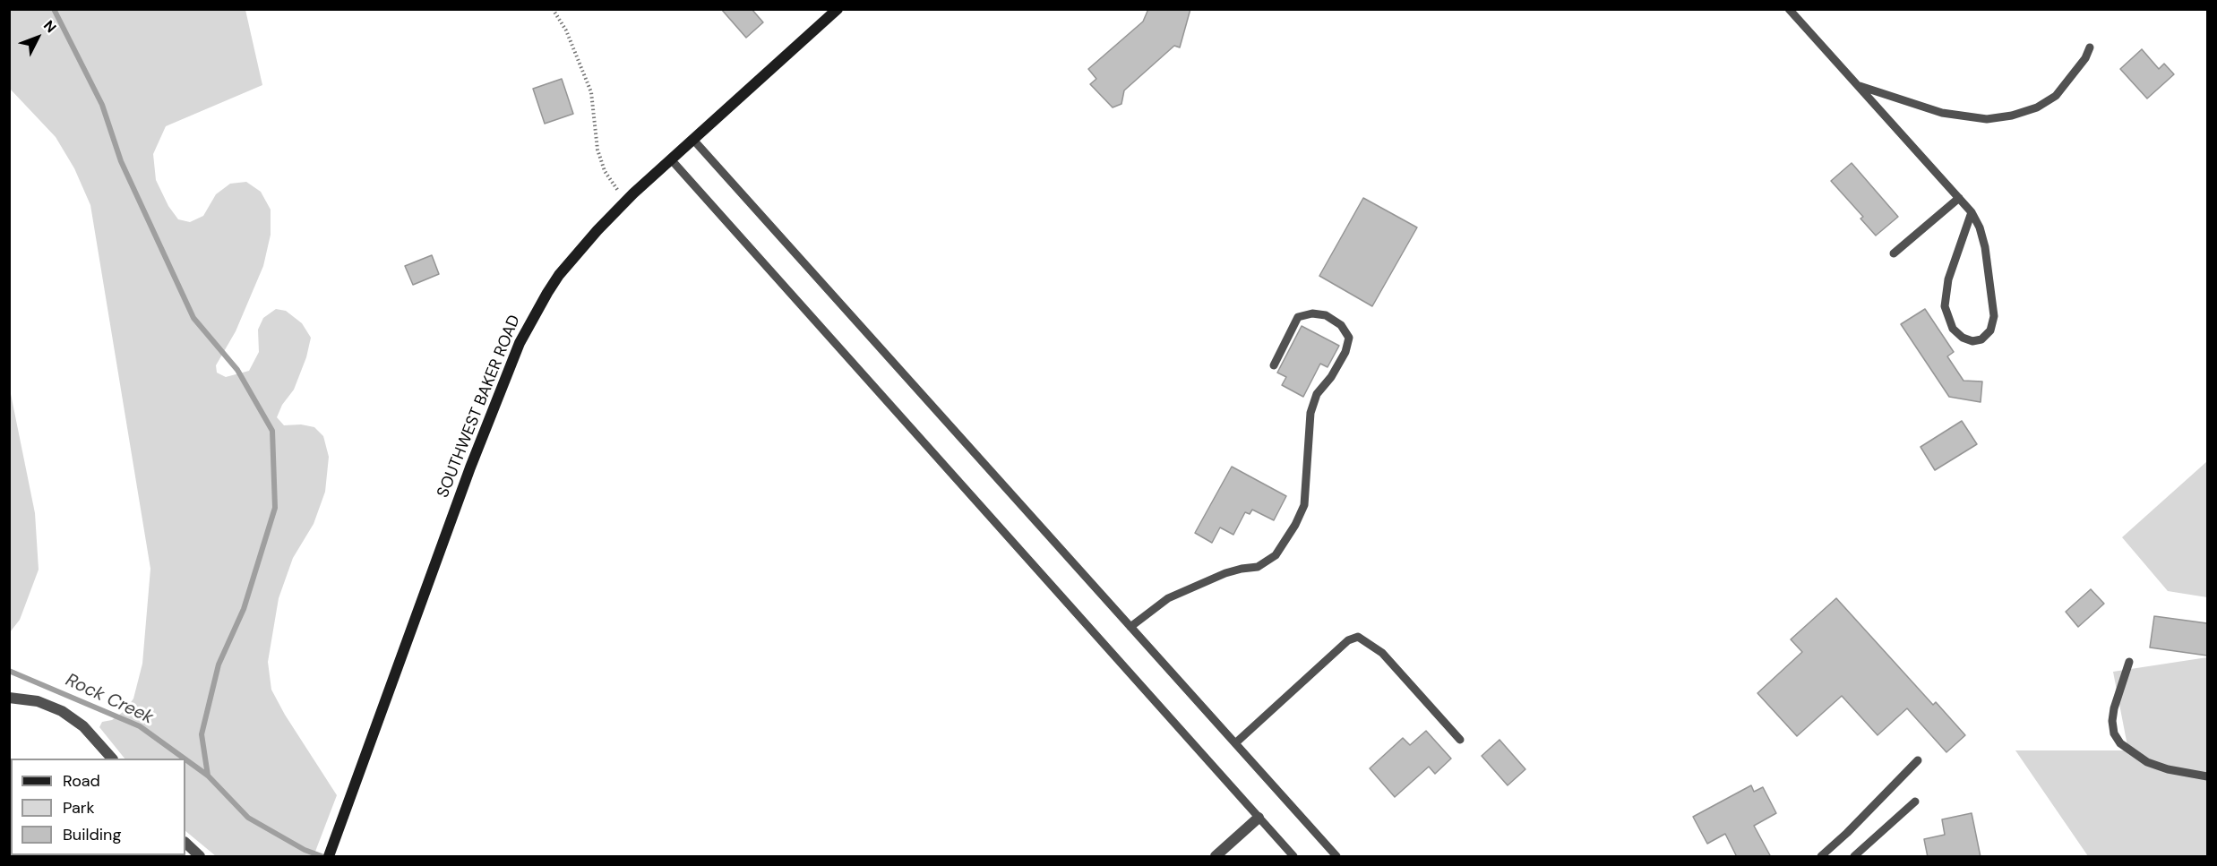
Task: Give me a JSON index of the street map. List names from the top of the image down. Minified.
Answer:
{"streets":{"main road":["SOUTHWEST BAKER ROAD"]},"water":["Rock Creek"],"legend":["Road","Park","Building"],"north":"top right"}
